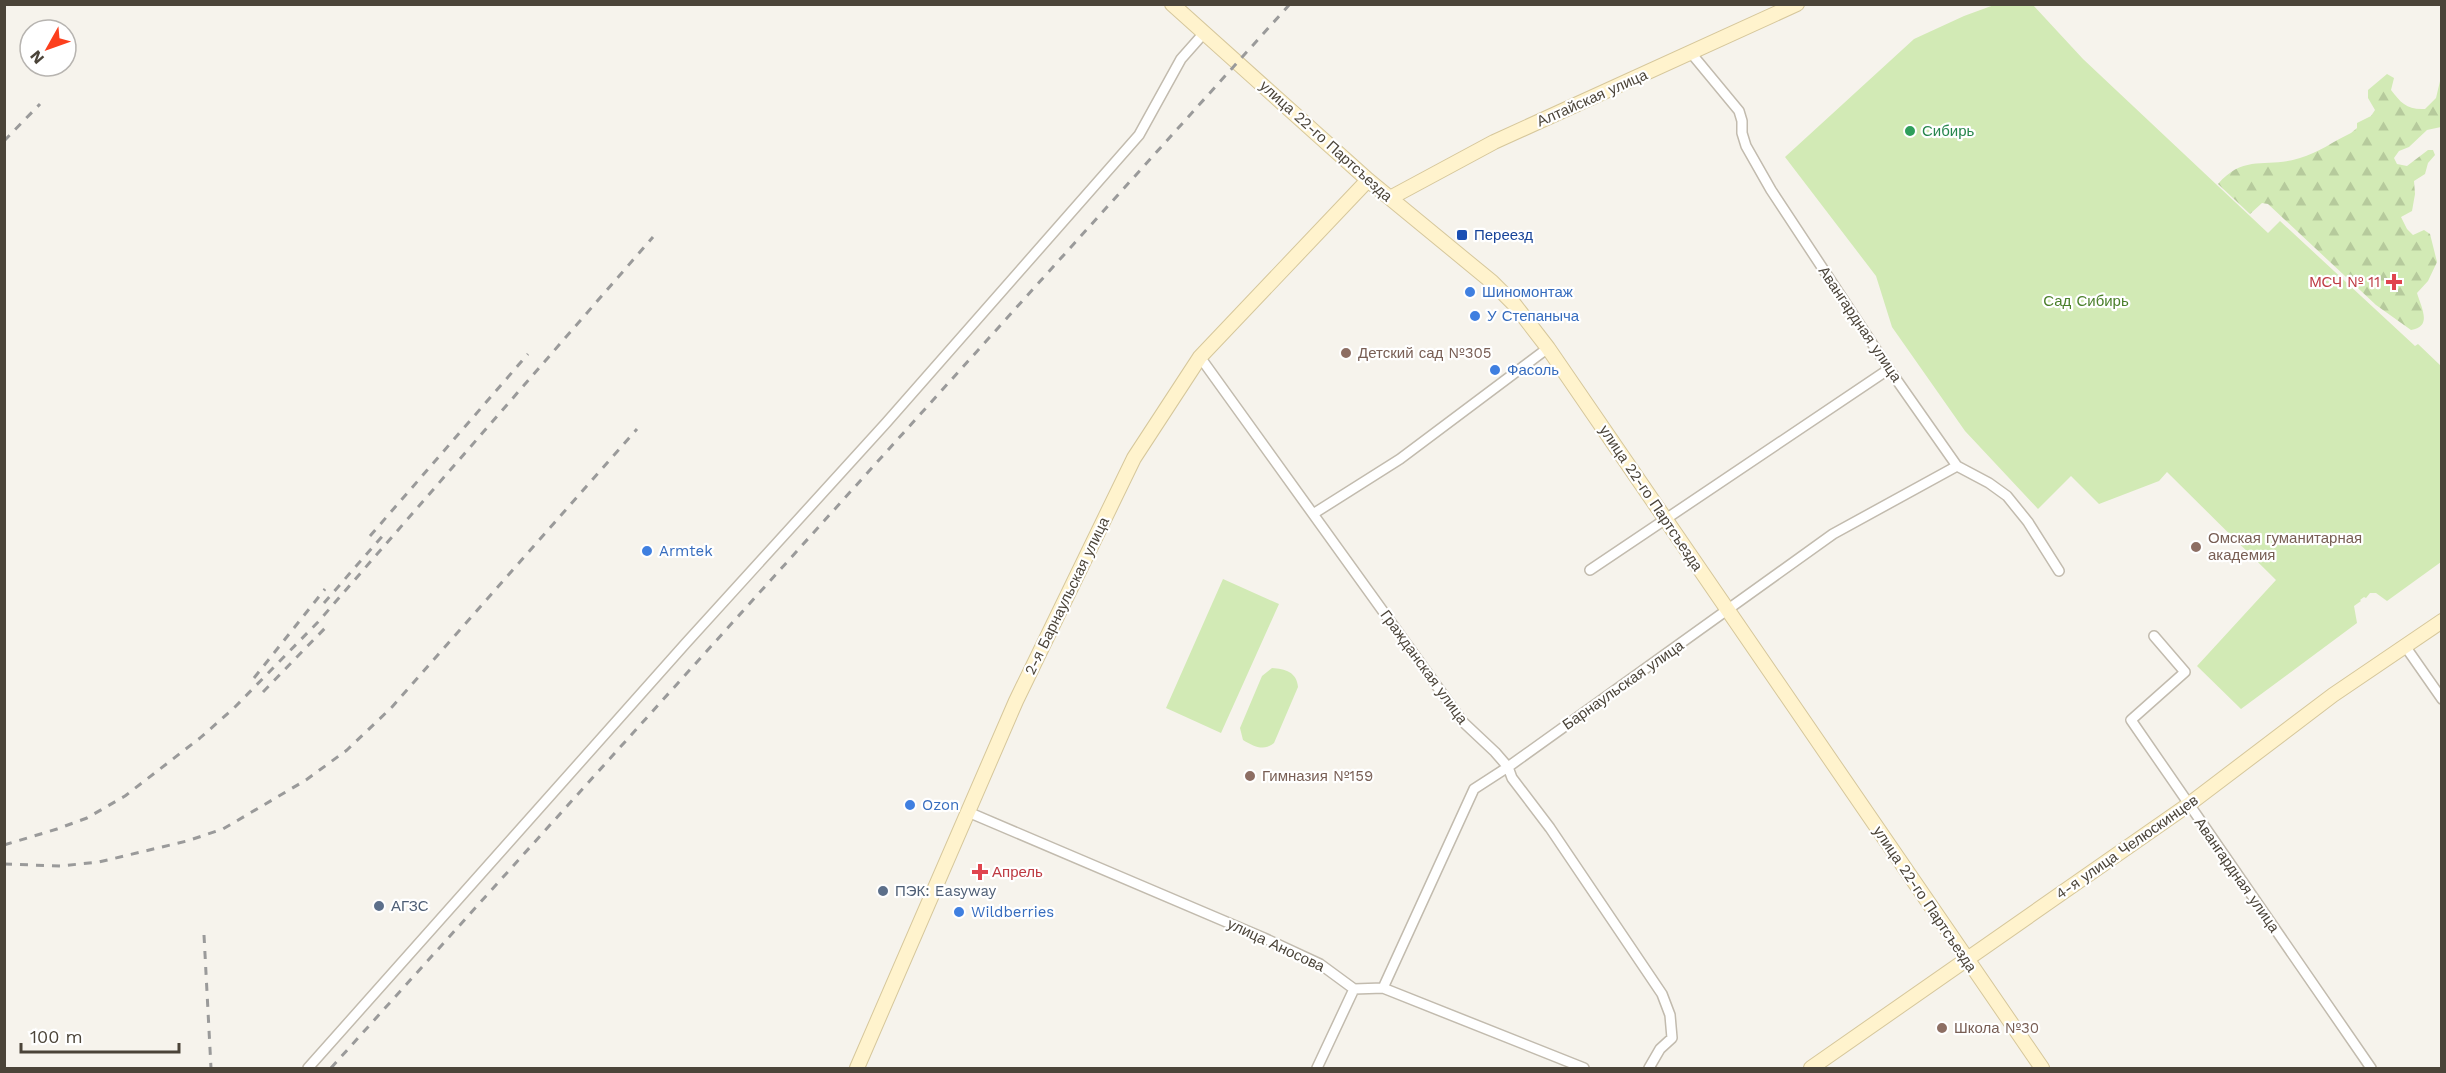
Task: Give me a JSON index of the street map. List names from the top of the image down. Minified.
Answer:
{"streets":{"main road":["Алтайская улица","улица 22-го Партсъезда","2-я Барнаульская улица","4-я улица Челюскинцев"],"street":["Авангардная улица","Гражданская улица","Барнаульская улица","улица Аносова"]},"crossings":[["Алтайская улица","улица 22-го Партсъезда"],["Алтайская улица","Авангардная улица"],["улица 22-го Партсъезда","2-я Барнаульская улица"],["улица 22-го Партсъезда","Барнаульская улица"],["улица 22-го Партсъезда","4-я улица Челюскинцев"],["Авангардная улица","Барнаульская улица"],["Авангардная улица","4-я улица Челюскинцев"],["2-я Барнаульская улица","Гражданская улица"],["2-я Барнаульская улица","улица Аносова"],["Гражданская улица","Барнаульская улица"]],"parks":["Сад Сибирь"],"places":{"other":["Сибирь","Шиномонтаж","У Степаныча","Детский сад №305","Фасоль","Омская гуманитарная академия","Armtek","Гимназия №159","Ozon","ПЭК: Easyway","АГЗС","Wildberries","Школа №30"],"transit":["Переезд"],"health":["МСЧ № 11","Апрель"]},"scale_bar":"100 m","north":"bottom left"}
